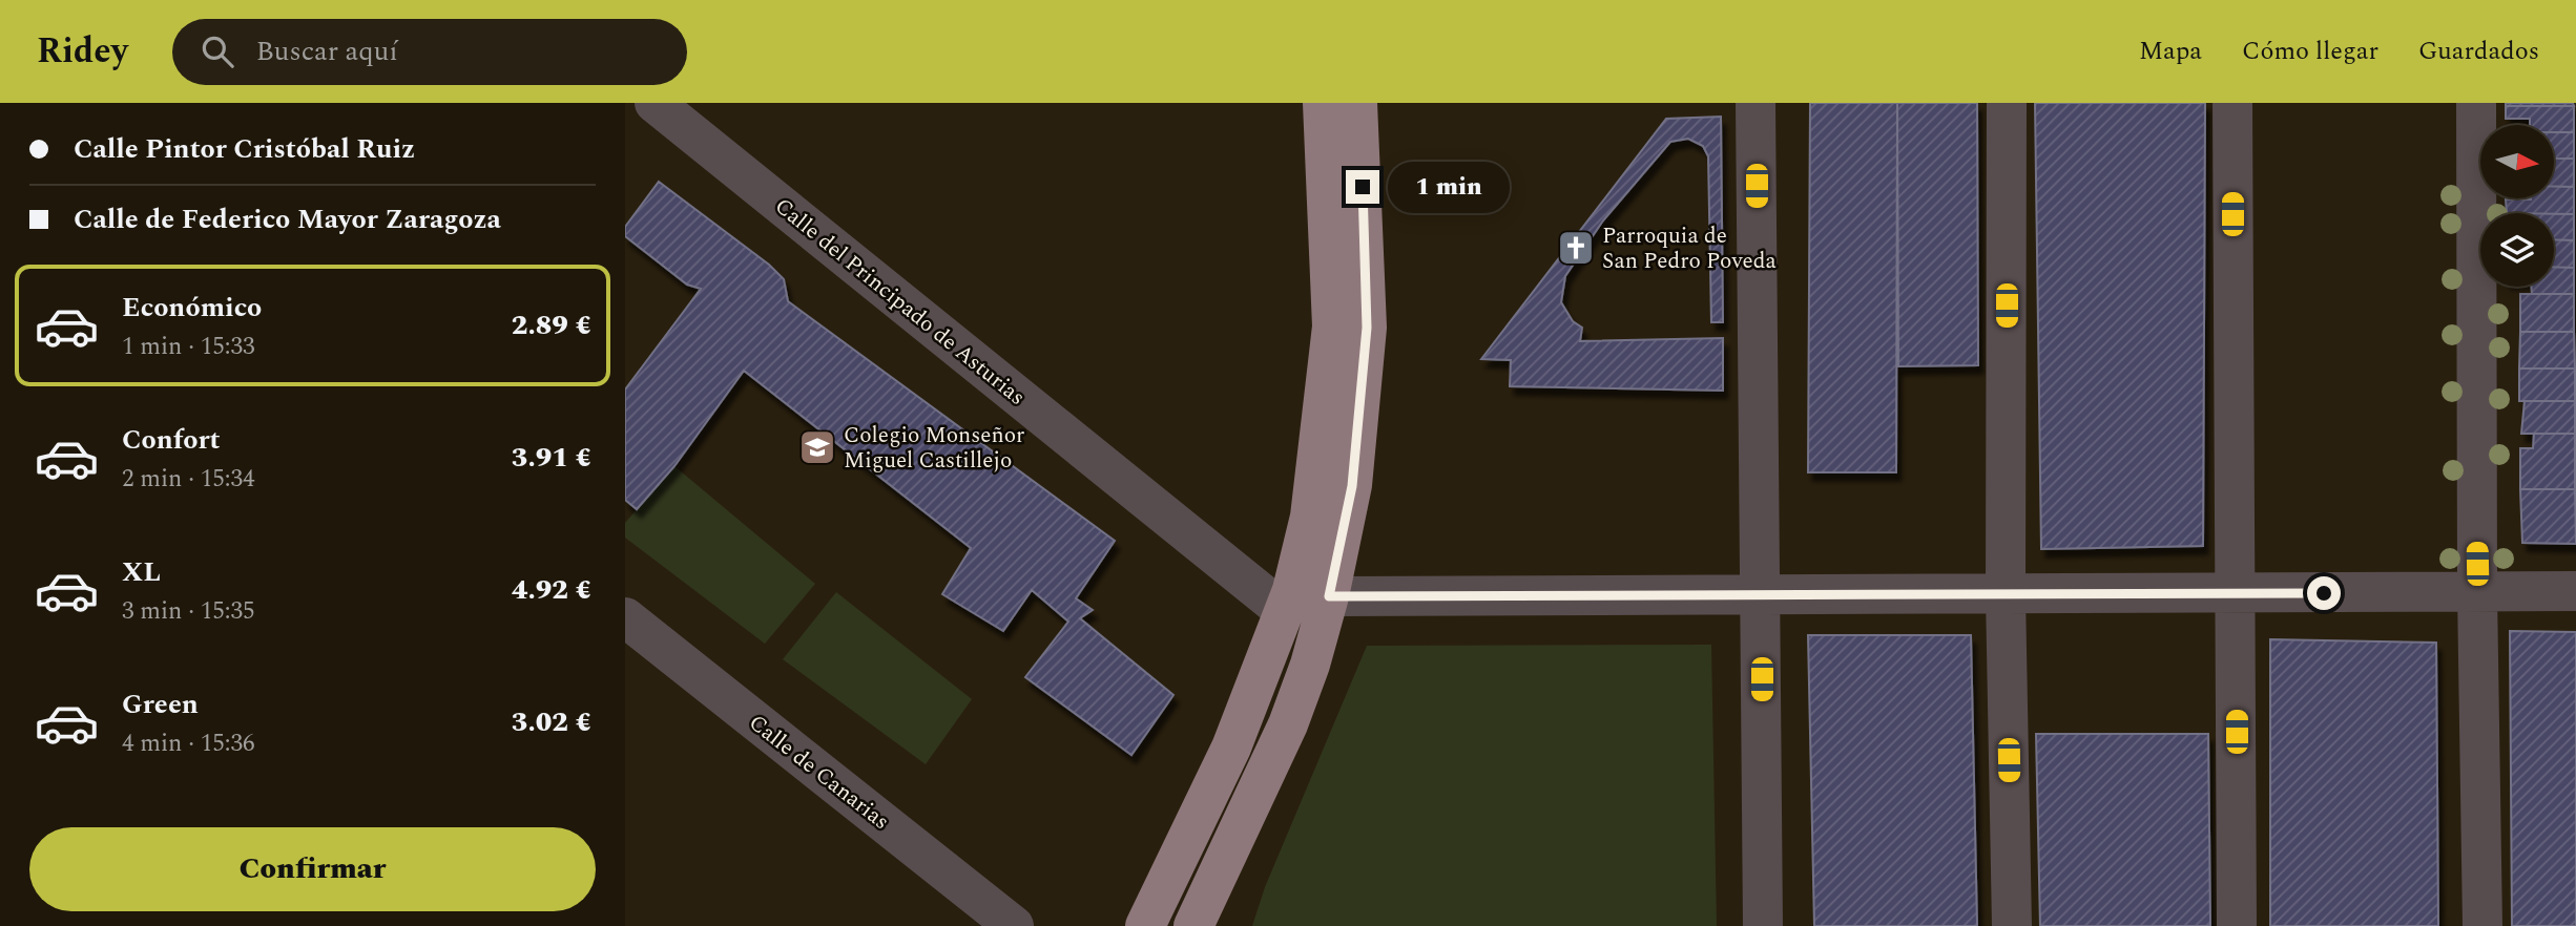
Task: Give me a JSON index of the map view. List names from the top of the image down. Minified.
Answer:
{"streets":{"street":["Calle del Principado de Asturias","Calle de Canarias"]},"places":{"church":["Parroquia de San Pedro Poveda"],"school or university":["Colegio Monseñor Miguel Castillejo"]},"north":"right","page":{"header":"Ridey","search":"Buscar aquí","nav":["Mapa","Cómo llegar","Guardados"],"banner":["Calle Pintor Cristóbal Ruiz","Calle de Federico Mayor Zaragoza"],"bubble":"1 min","list":[{"name":"Económico","note":"1 min · 15:33","value":"2.89 €"},{"name":"Confort","note":"2 min · 15:34","value":"3.91 €"},{"name":"XL","note":"3 min · 15:35","value":"4.92 €"},{"name":"Green","note":"4 min · 15:36","value":"3.02 €"}],"buttons":"Confirmar"}}
